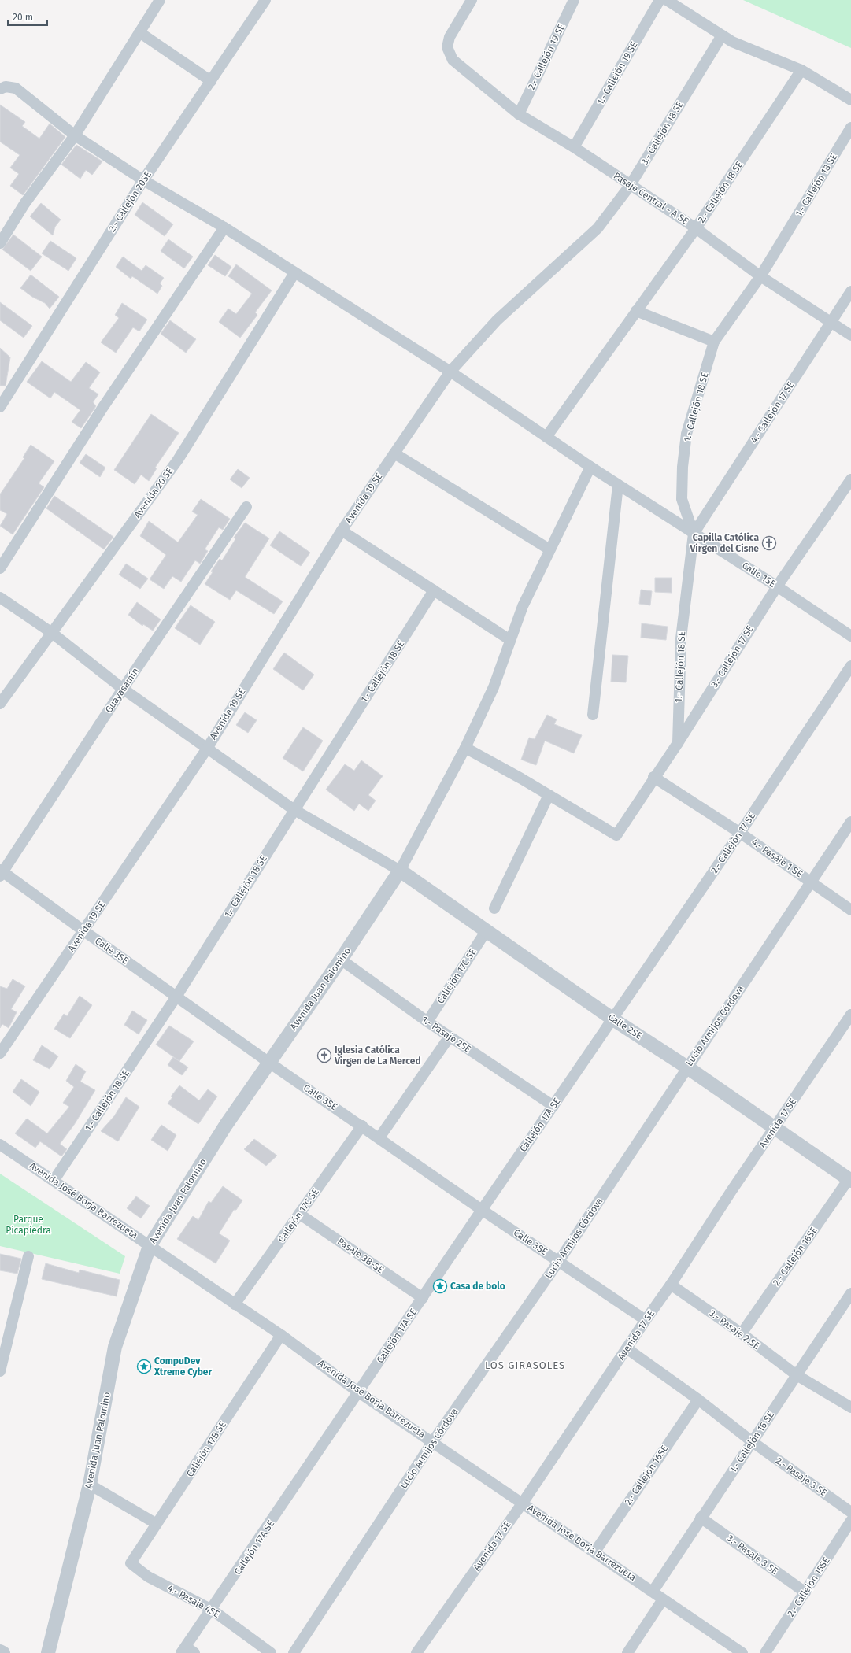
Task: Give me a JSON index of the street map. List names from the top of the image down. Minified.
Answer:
{"streets":{"street":["2.- Callejón 19 SE","1.- Callejón 19 SE","3.- Callejón 18 SE","1.- Callejón 18 SE","2.- Callejón 18 SE","Pasaje Central - A SE","2.- Callejón 20SE","4.- Callejón 17 SE","Avenida 20 SE","Avenida 19 SE","Calle 1SE","3.- Callejón 17 SE","Guayasamín","2.- Callejón 17 SE","4.- Pasaje 1 SE","Calle 3SE","Callejón 17C SE","Avenida Juan Palomino","Lucio Armijos Córdova","Calle 2SE","1.- Pasaje 2SE","Avenida 17 SE","Callejón 17A SE","Avenida José Borja Barrezueta","Pasaje 3B-SE","2.- Callejón 16SE","3.- Pasaje 2.SE","1.- Callejón 16 SE","Callejón 17B SE","2.- Pasaje 3 SE","3.- Pasaje 3 SE","2.- Callejón 15SE","4.- Pasaje 4SE"]},"crossings":[["2.- Callejón 19 SE","Pasaje Central - A SE"],["1.- Callejón 19 SE","Pasaje Central - A SE"],["3.- Callejón 18 SE","Pasaje Central - A SE"],["3.- Callejón 18 SE","Avenida 19 SE"],["3.- Callejón 18 SE","Calle 1SE"],["1.- Callejón 18 SE","Pasaje Central - A SE"],["1.- Callejón 18 SE","4.- Callejón 17 SE"],["1.- Callejón 18 SE","Calle 1SE"],["1.- Callejón 18 SE","3.- Callejón 17 SE"],["1.- Callejón 18 SE","Calle 3SE"],["1.- Callejón 18 SE","Avenida José Borja Barrezueta"],["2.- Callejón 18 SE","Pasaje Central - A SE"],["2.- Callejón 18 SE","Calle 1SE"],["Pasaje Central - A SE","4.- Callejón 17 SE"],["2.- Callejón 20SE","Calle 1SE"],["4.- Callejón 17 SE","Calle 1SE"],["Avenida 20 SE","Calle 1SE"],["Avenida 19 SE","Calle 1SE"],["Avenida 19 SE","Calle 3SE"],["Calle 1SE","3.- Callejón 17 SE"],["3.- Callejón 17 SE","4.- Pasaje 1 SE"],["Guayasamín","Calle 3SE"],["2.- Callejón 17 SE","4.- Pasaje 1 SE"],["2.- Callejón 17 SE","Calle 2SE"],["2.- Callejón 17 SE","Callejón 17A SE"],["4.- Pasaje 1 SE","Lucio Armijos Córdova"],["Calle 3SE","Callejón 17C SE"],["Calle 3SE","Avenida Juan Palomino"],["Calle 3SE","Lucio Armijos Córdova"],["Calle 3SE","Avenida 17 SE"],["Calle 3SE","Callejón 17A SE"],["Callejón 17C SE","Calle 2SE"],["Callejón 17C SE","1.- Pasaje 2SE"],["Callejón 17C SE","Avenida José Borja Barrezueta"],["Callejón 17C SE","Pasaje 3B-SE"],["Avenida Juan Palomino","Calle 2SE"],["Avenida Juan Palomino","1.- Pasaje 2SE"],["Avenida Juan Palomino","Avenida José Borja Barrezueta"],["Lucio Armijos Córdova","Calle 2SE"],["Lucio Armijos Córdova","Avenida José Borja Barrezueta"],["Calle 2SE","Avenida 17 SE"],["Calle 2SE","Callejón 17A SE"],["Calle 2SE","2.- Callejón 16SE"],["1.- Pasaje 2SE","Callejón 17A SE"],["Avenida 17 SE","Avenida José Borja Barrezueta"],["Avenida 17 SE","3.- Pasaje 2.SE"],["Callejón 17A SE","Avenida José Borja Barrezueta"],["Callejón 17A SE","Pasaje 3B-SE"],["Callejón 17A SE","4.- Pasaje 4SE"],["Avenida José Borja Barrezueta","2.- Callejón 16SE"],["Avenida José Borja Barrezueta","1.- Callejón 16 SE"],["Avenida José Borja Barrezueta","Callejón 17B SE"],["2.- Callejón 16SE","3.- Pasaje 2.SE"],["2.- Callejón 16SE","2.- Pasaje 3 SE"],["3.- Pasaje 2.SE","1.- Callejón 16 SE"],["1.- Callejón 16 SE","2.- Pasaje 3 SE"],["1.- Callejón 16 SE","3.- Pasaje 3 SE"],["Callejón 17B SE","4.- Pasaje 4SE"],["3.- Pasaje 3 SE","2.- Callejón 15SE"]],"districts":["LOS GIRASOLES"],"parks":["Parque Picapiedra"],"places":{"church":["Capilla Católica Virgen del Cisne","Iglesia Católica Virgen de La Merced"],"place":["Casa de bolo","CompuDev Xtreme Cyber"]},"scale_bar":"20 m"}
